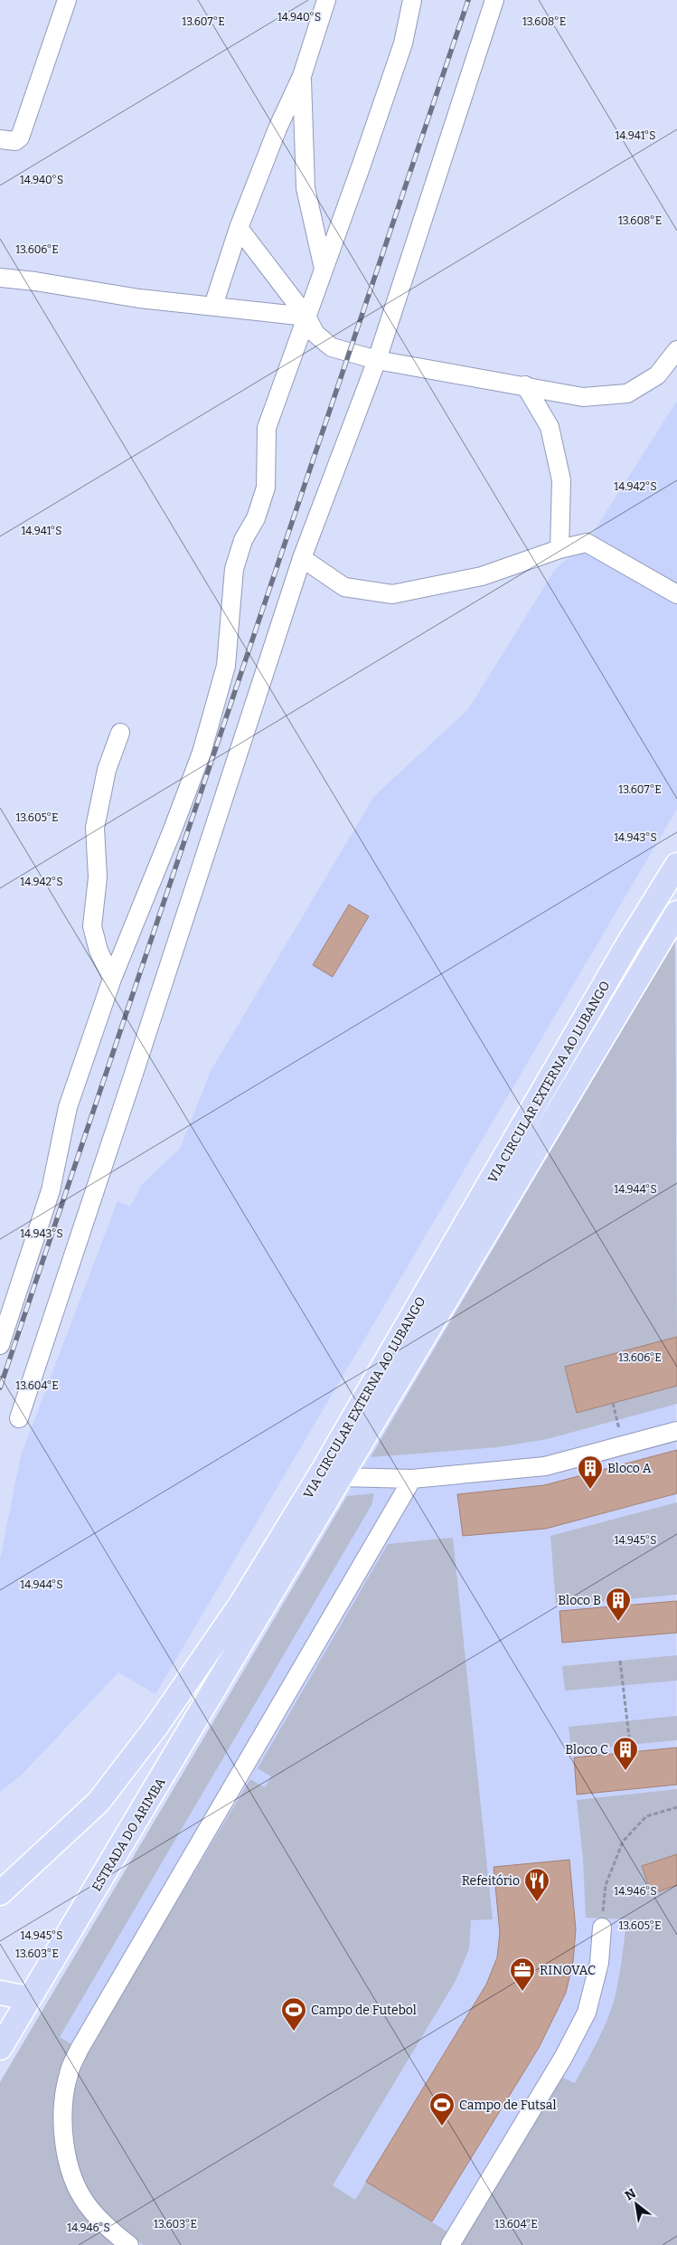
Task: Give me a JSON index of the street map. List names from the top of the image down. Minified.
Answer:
{"streets":{"main road":["VIA CIRCULAR EXTERNA AO LUBANGO","ESTRADA DO ARIMBA"]},"crossings":[["VIA CIRCULAR EXTERNA AO LUBANGO","ESTRADA DO ARIMBA"]],"places":{"building":["Bloco A","Bloco B","Bloco C"],"restaurant":["Refeitório"],"office":["RINOVAC"],"sports":["Campo de Futebol","Campo de Futsal"]},"north":"top left","coordinates":["14.940°S","13.607°E","13.608°E","14.941°S","13.606°E","14.942°S","13.605°E","14.943°S","14.944°S","13.604°E","14.945°S","14.946°S","13.603°E"]}
